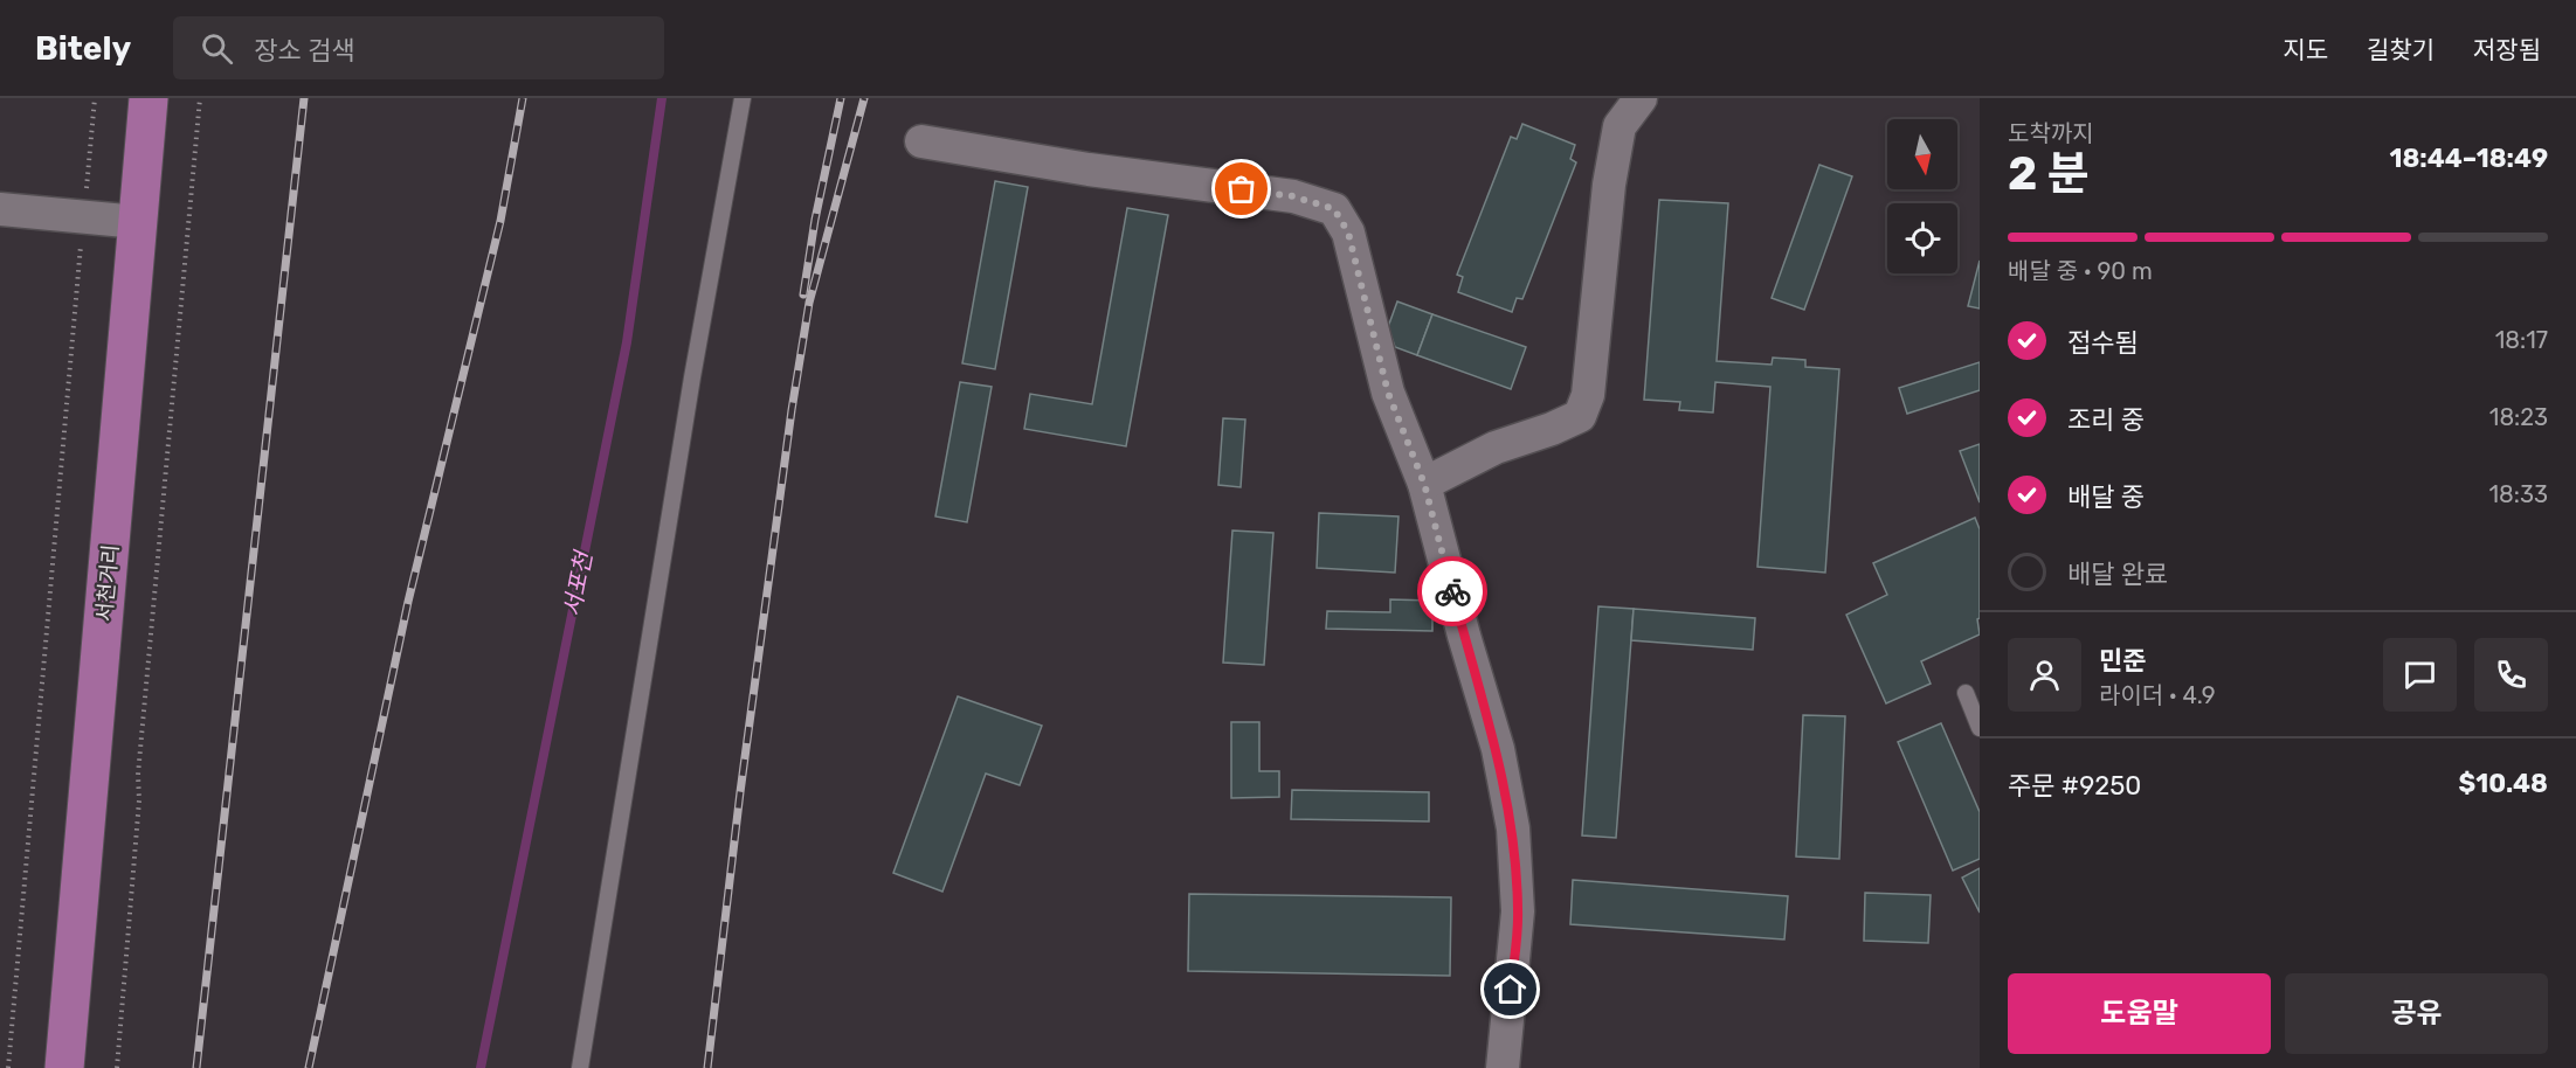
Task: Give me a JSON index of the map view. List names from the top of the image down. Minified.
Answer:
{"streets":{"main road":["서천거리"]},"water":["서포천"],"north":"bottom","page":{"header":"Bitely","search":"장소 검색","nav":["지도","길찾기","저장됨"],"heading":["2 분","도착까지","18:44–18:49"],"panel":["민준","라이더 · 4.9","주문 #9250","$10.48"],"bar":"배달 중 · 90 m","list":[["접수됨","18:17"],["조리 중","18:23"],["배달 중","18:33"],"배달 완료"],"buttons":["도움말","공유"]}}
